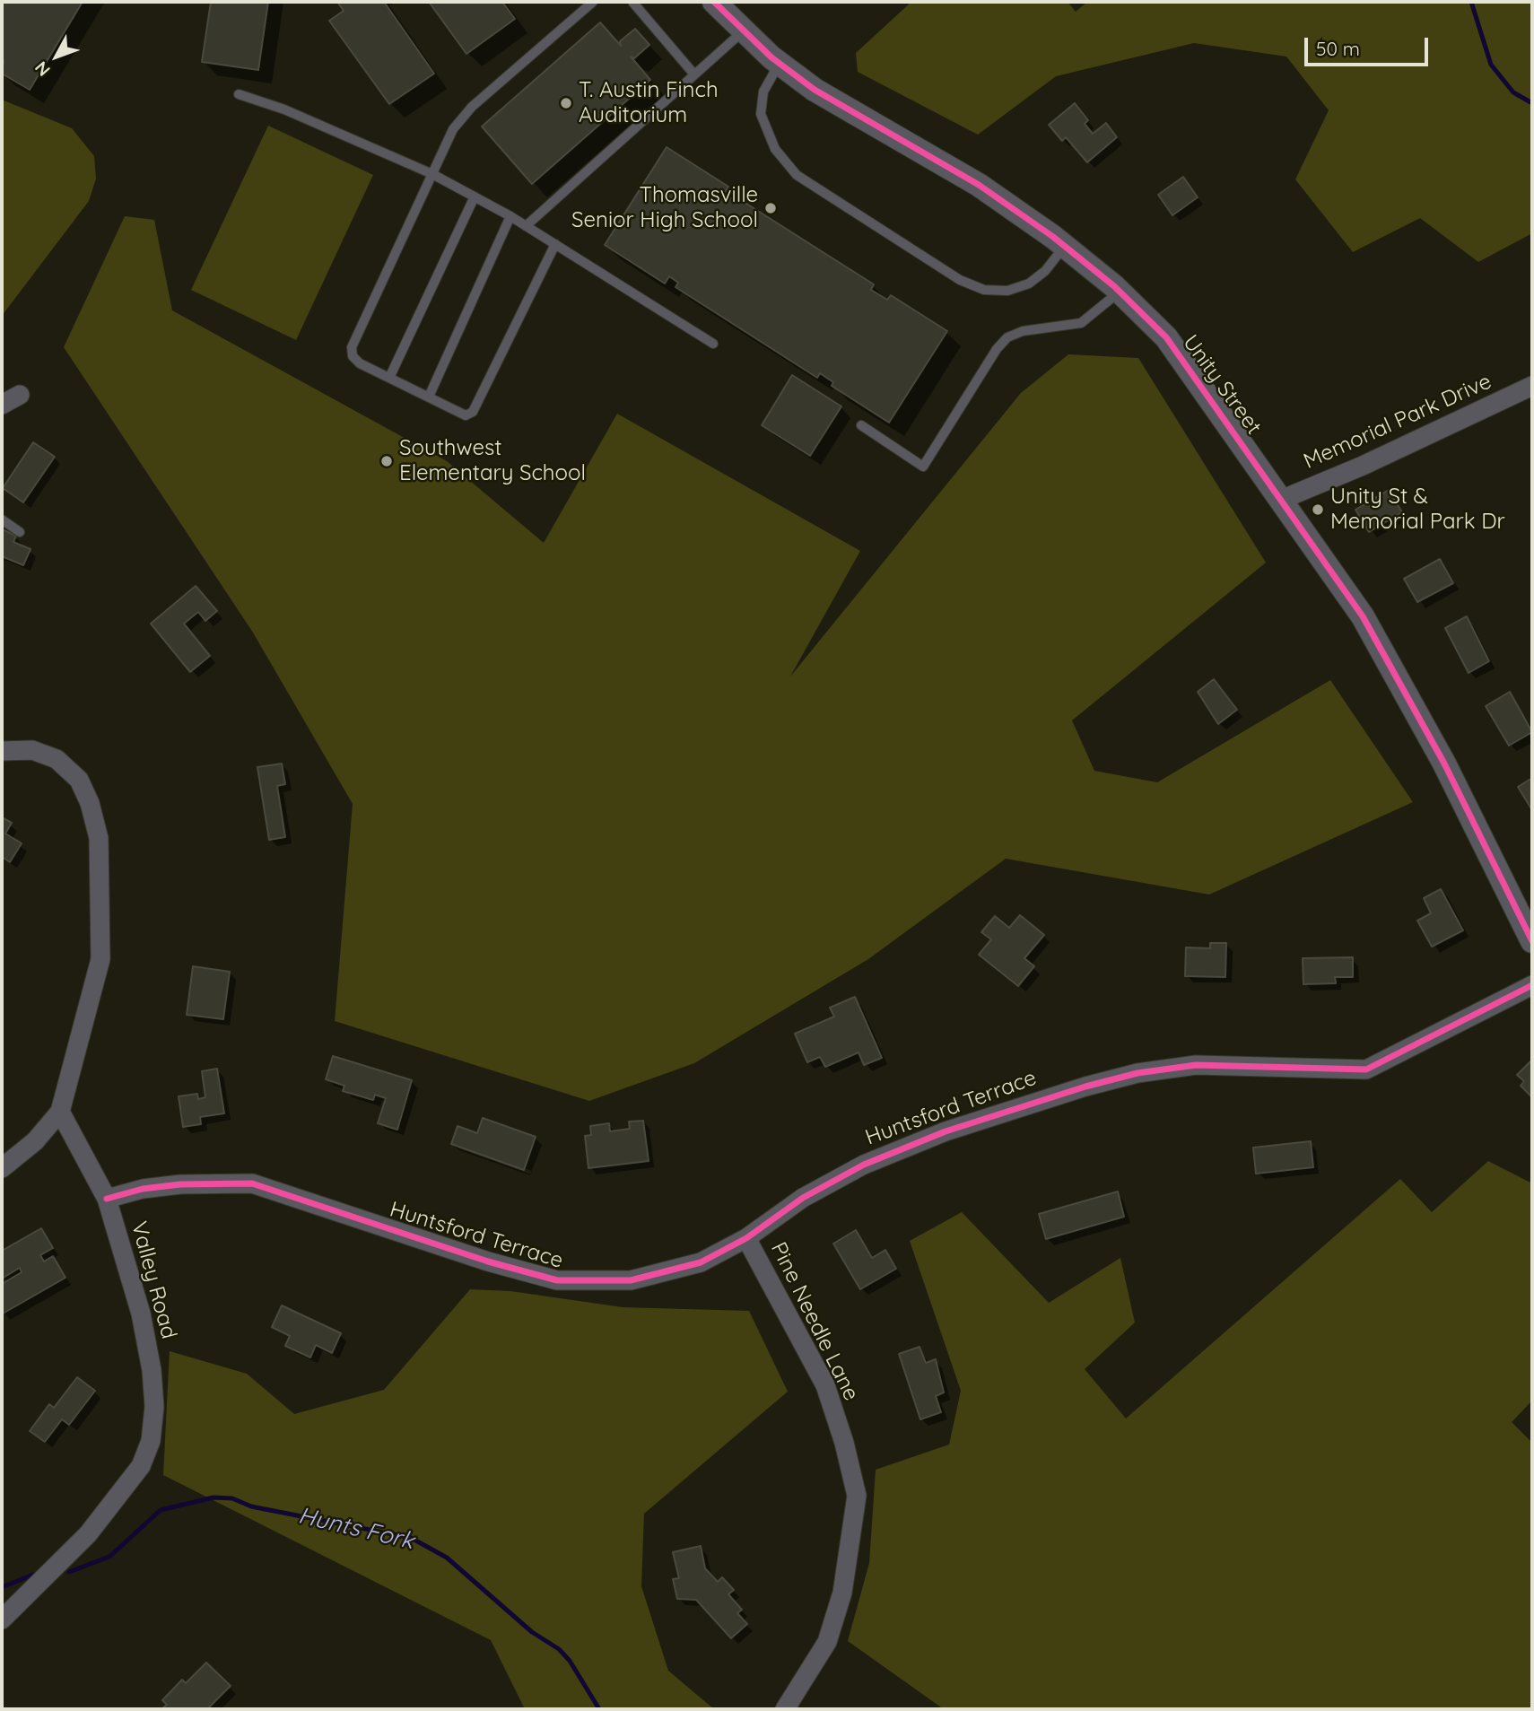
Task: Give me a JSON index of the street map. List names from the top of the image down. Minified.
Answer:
{"streets":{"street":["Unity Street","Memorial Park Drive","Huntsford Terrace","Valley Road","Pine Needle Lane"]},"crossings":[["Unity Street","Memorial Park Drive"],["Huntsford Terrace","Valley Road"],["Huntsford Terrace","Pine Needle Lane"]],"water":["Hunts Fork"],"places":["T. Austin Finch Auditorium","Thomasville Senior High School","Southwest Elementary School","Unity St & Memorial Park Dr"],"scale_bar":"50 m","north":"bottom left"}
